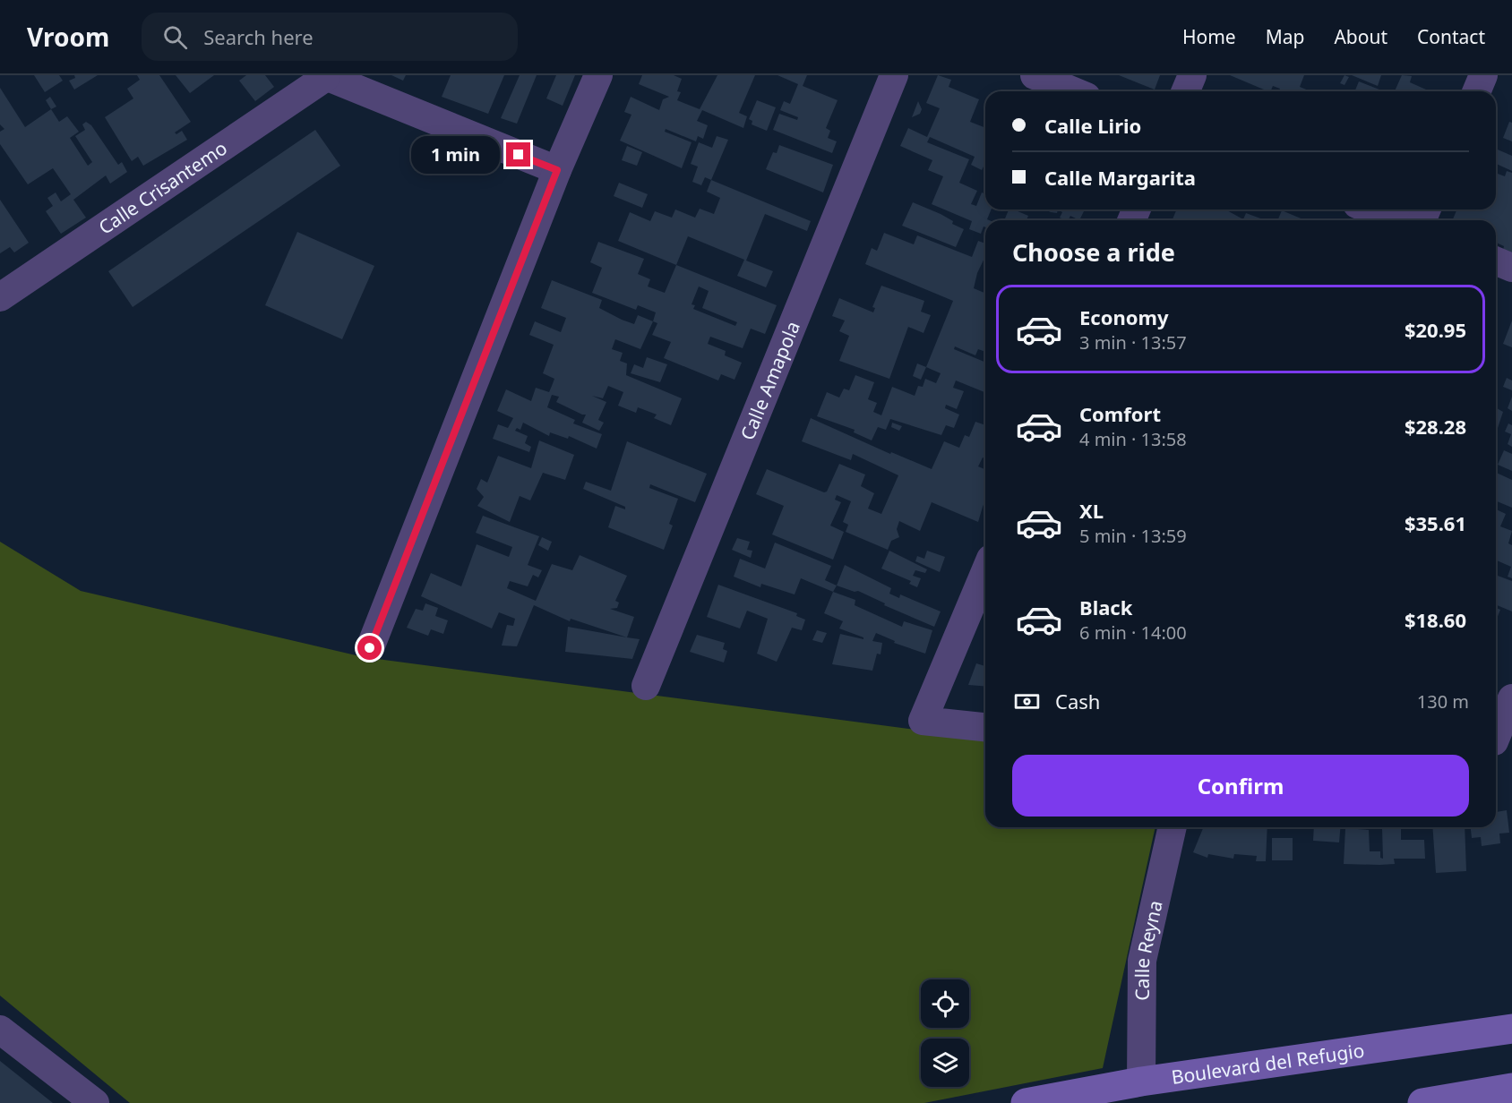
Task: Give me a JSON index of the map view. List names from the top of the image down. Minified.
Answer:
{"streets":{"main road":["Boulevard del Refugio"],"street":["Calle Crisantemo","Calle Amapola","Calle Reyna"]},"crossings":[["Calle Reyna","Boulevard del Refugio"]],"page":{"header":"Vroom","search":"Search here","nav":["Home","Map","About","Contact"],"banner":["Calle Lirio","Calle Margarita"],"bubble":"1 min","heading":"Choose a ride","list":[{"name":"Economy","note":"3 min · 13:57","value":"$20.95"},{"name":"Comfort","note":"4 min · 13:58","value":"$28.28"},{"name":"XL","note":"5 min · 13:59","value":"$35.61"},{"name":"Black","note":"6 min · 14:00","value":"$18.60"}],"pay":["Cash","130 m"],"buttons":"Confirm"}}
